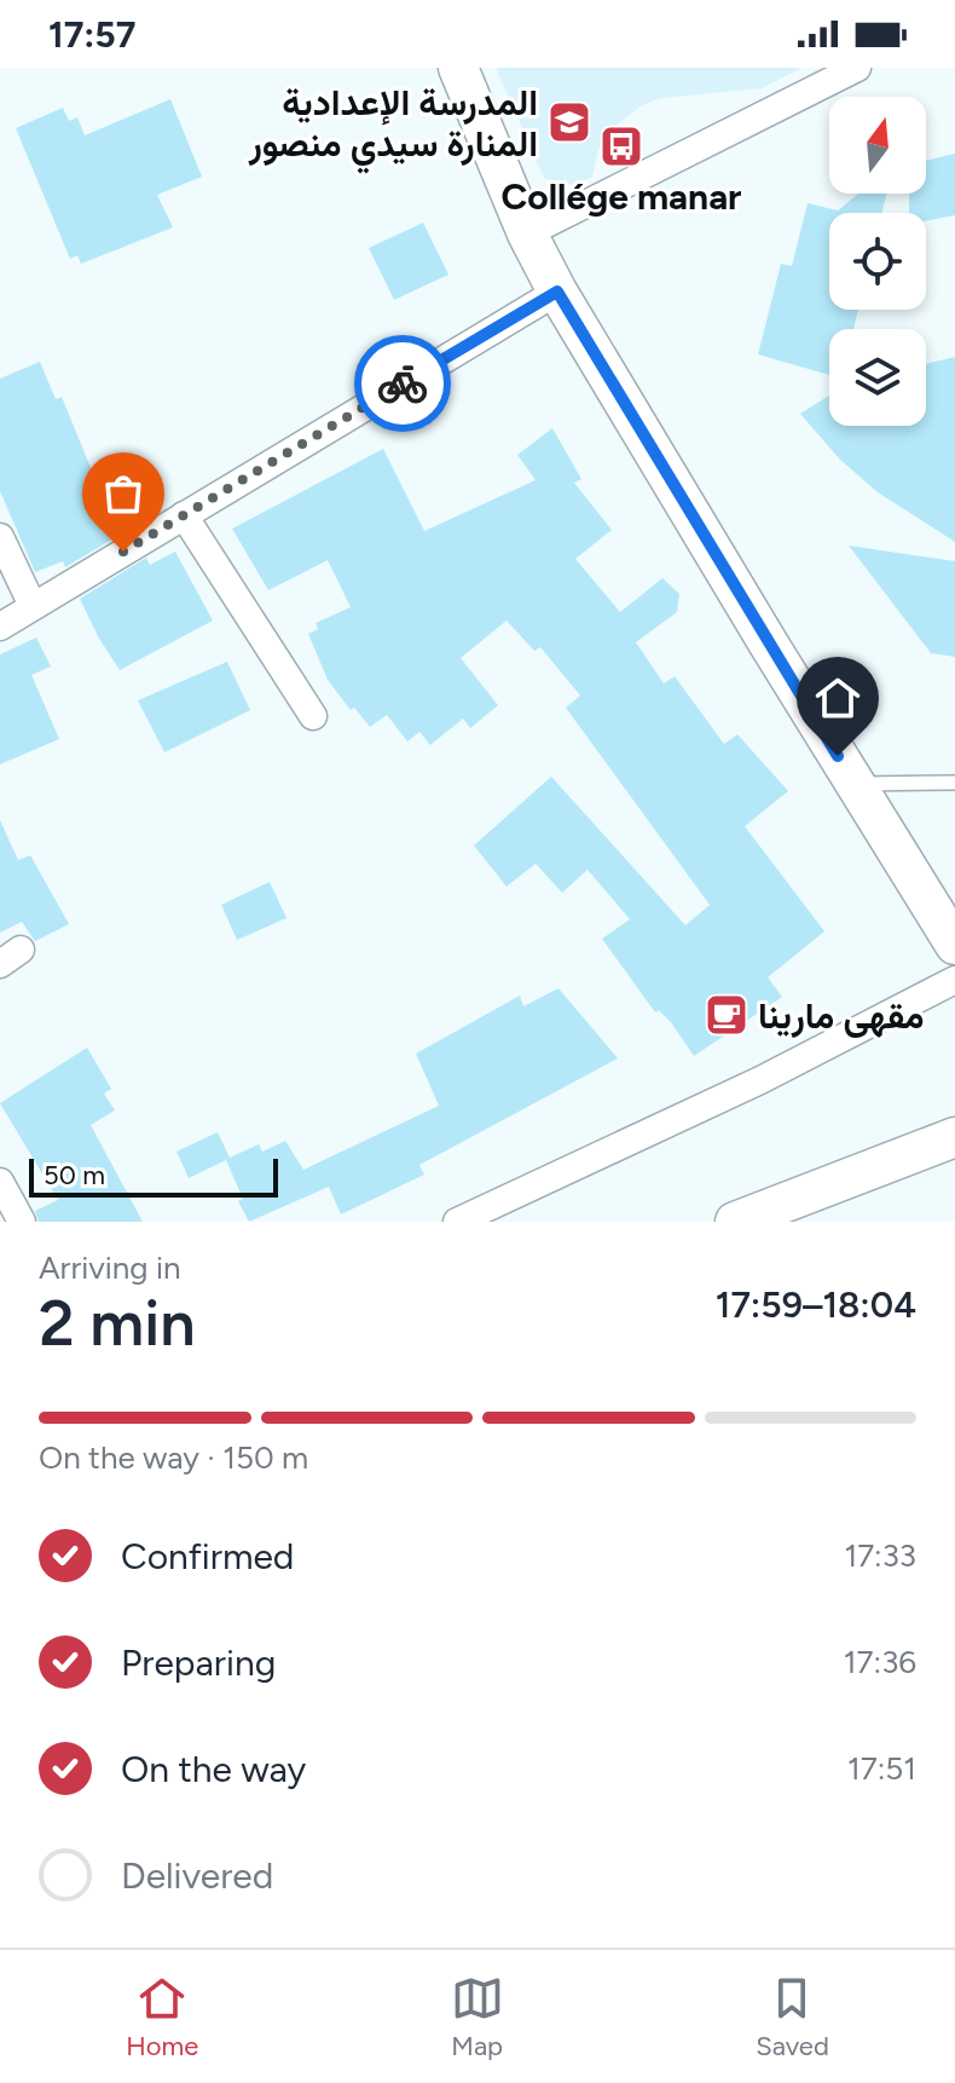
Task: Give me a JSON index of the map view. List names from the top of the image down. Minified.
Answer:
{"places":{"school or university":["المدرسة الإعدادية المنارة سيدي منصور"],"bus stop":["Collége manar"],"cafe":["مقهى مارينا"]},"scale_bar":"50 m","north":"top","page":{"status":"17:57","scale":"50 m","heading":["2 min","Arriving in","17:59–18:04"],"bar":"On the way · 150 m","list":[["Confirmed","17:33"],["Preparing","17:36"],["On the way","17:51"],"Delivered"],"tabs":["Home","Map","Saved"]}}
